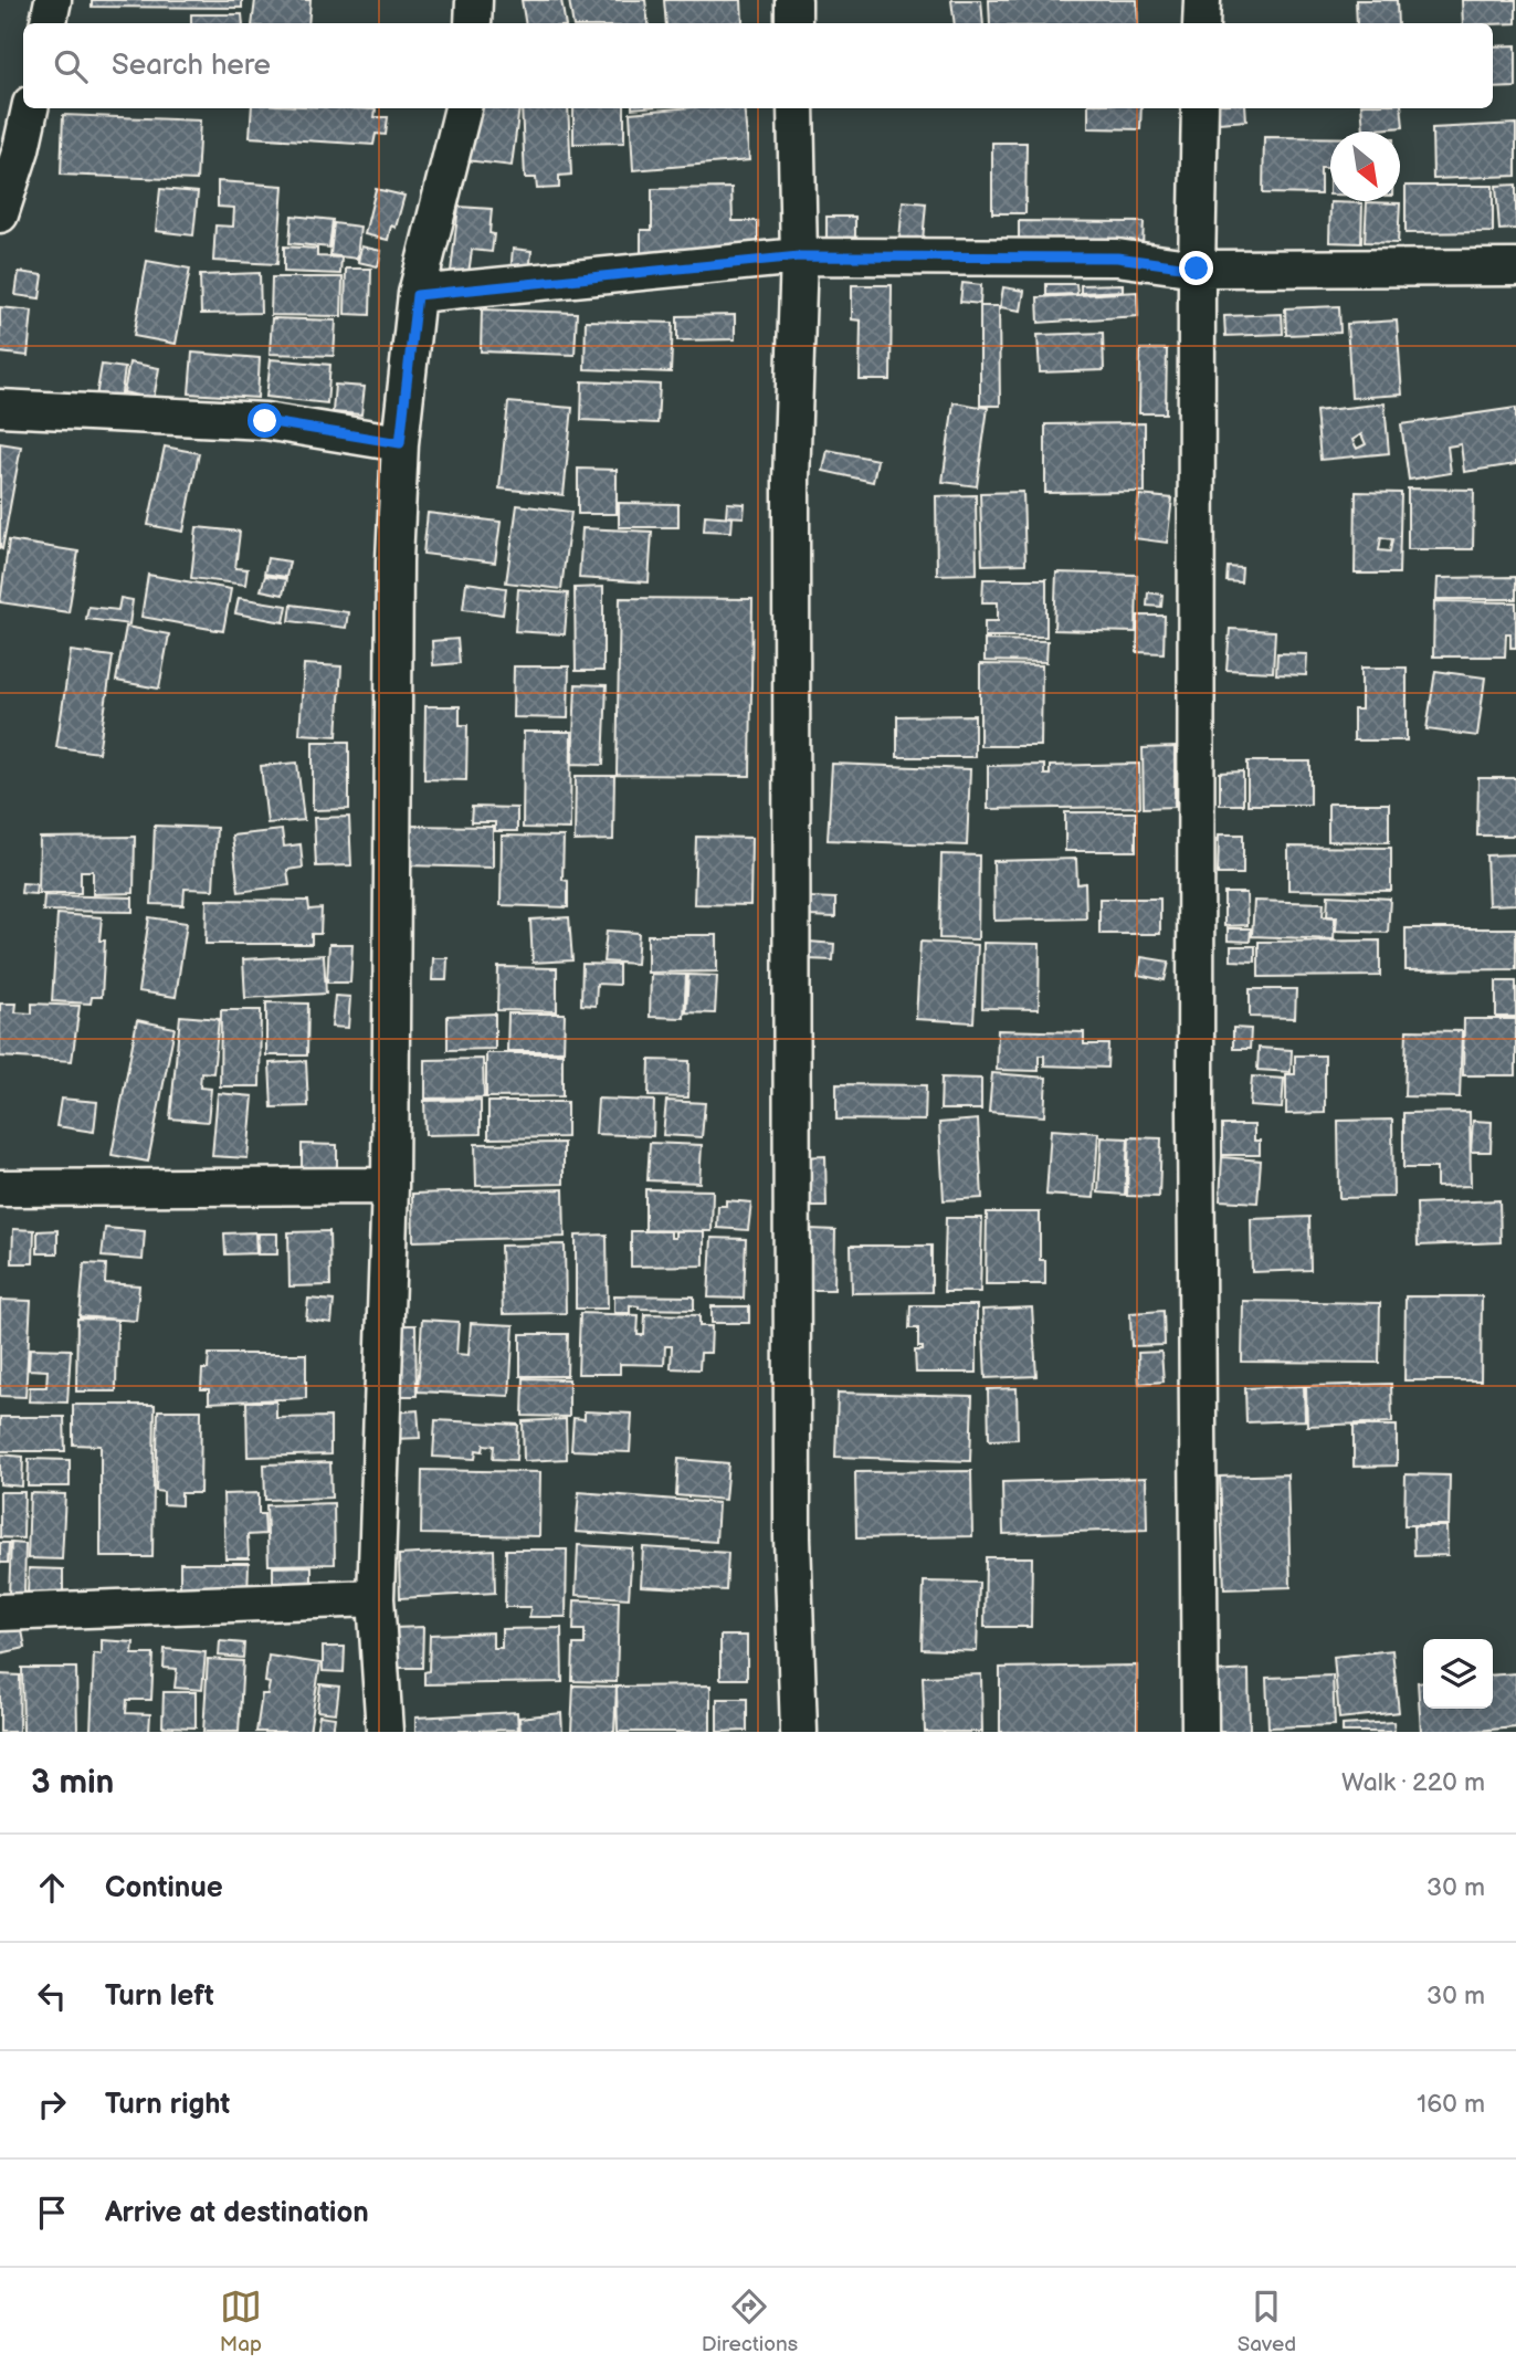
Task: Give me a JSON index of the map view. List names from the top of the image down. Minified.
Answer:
{"north":"bottom right","page":{"search":"Search here","heading":["3 min","Walk · 220 m"],"list":[["Continue","30 m"],["Turn left","30 m"],["Turn right","160 m"],"Arrive at destination"],"nav":["Map","Directions","Saved"]}}
